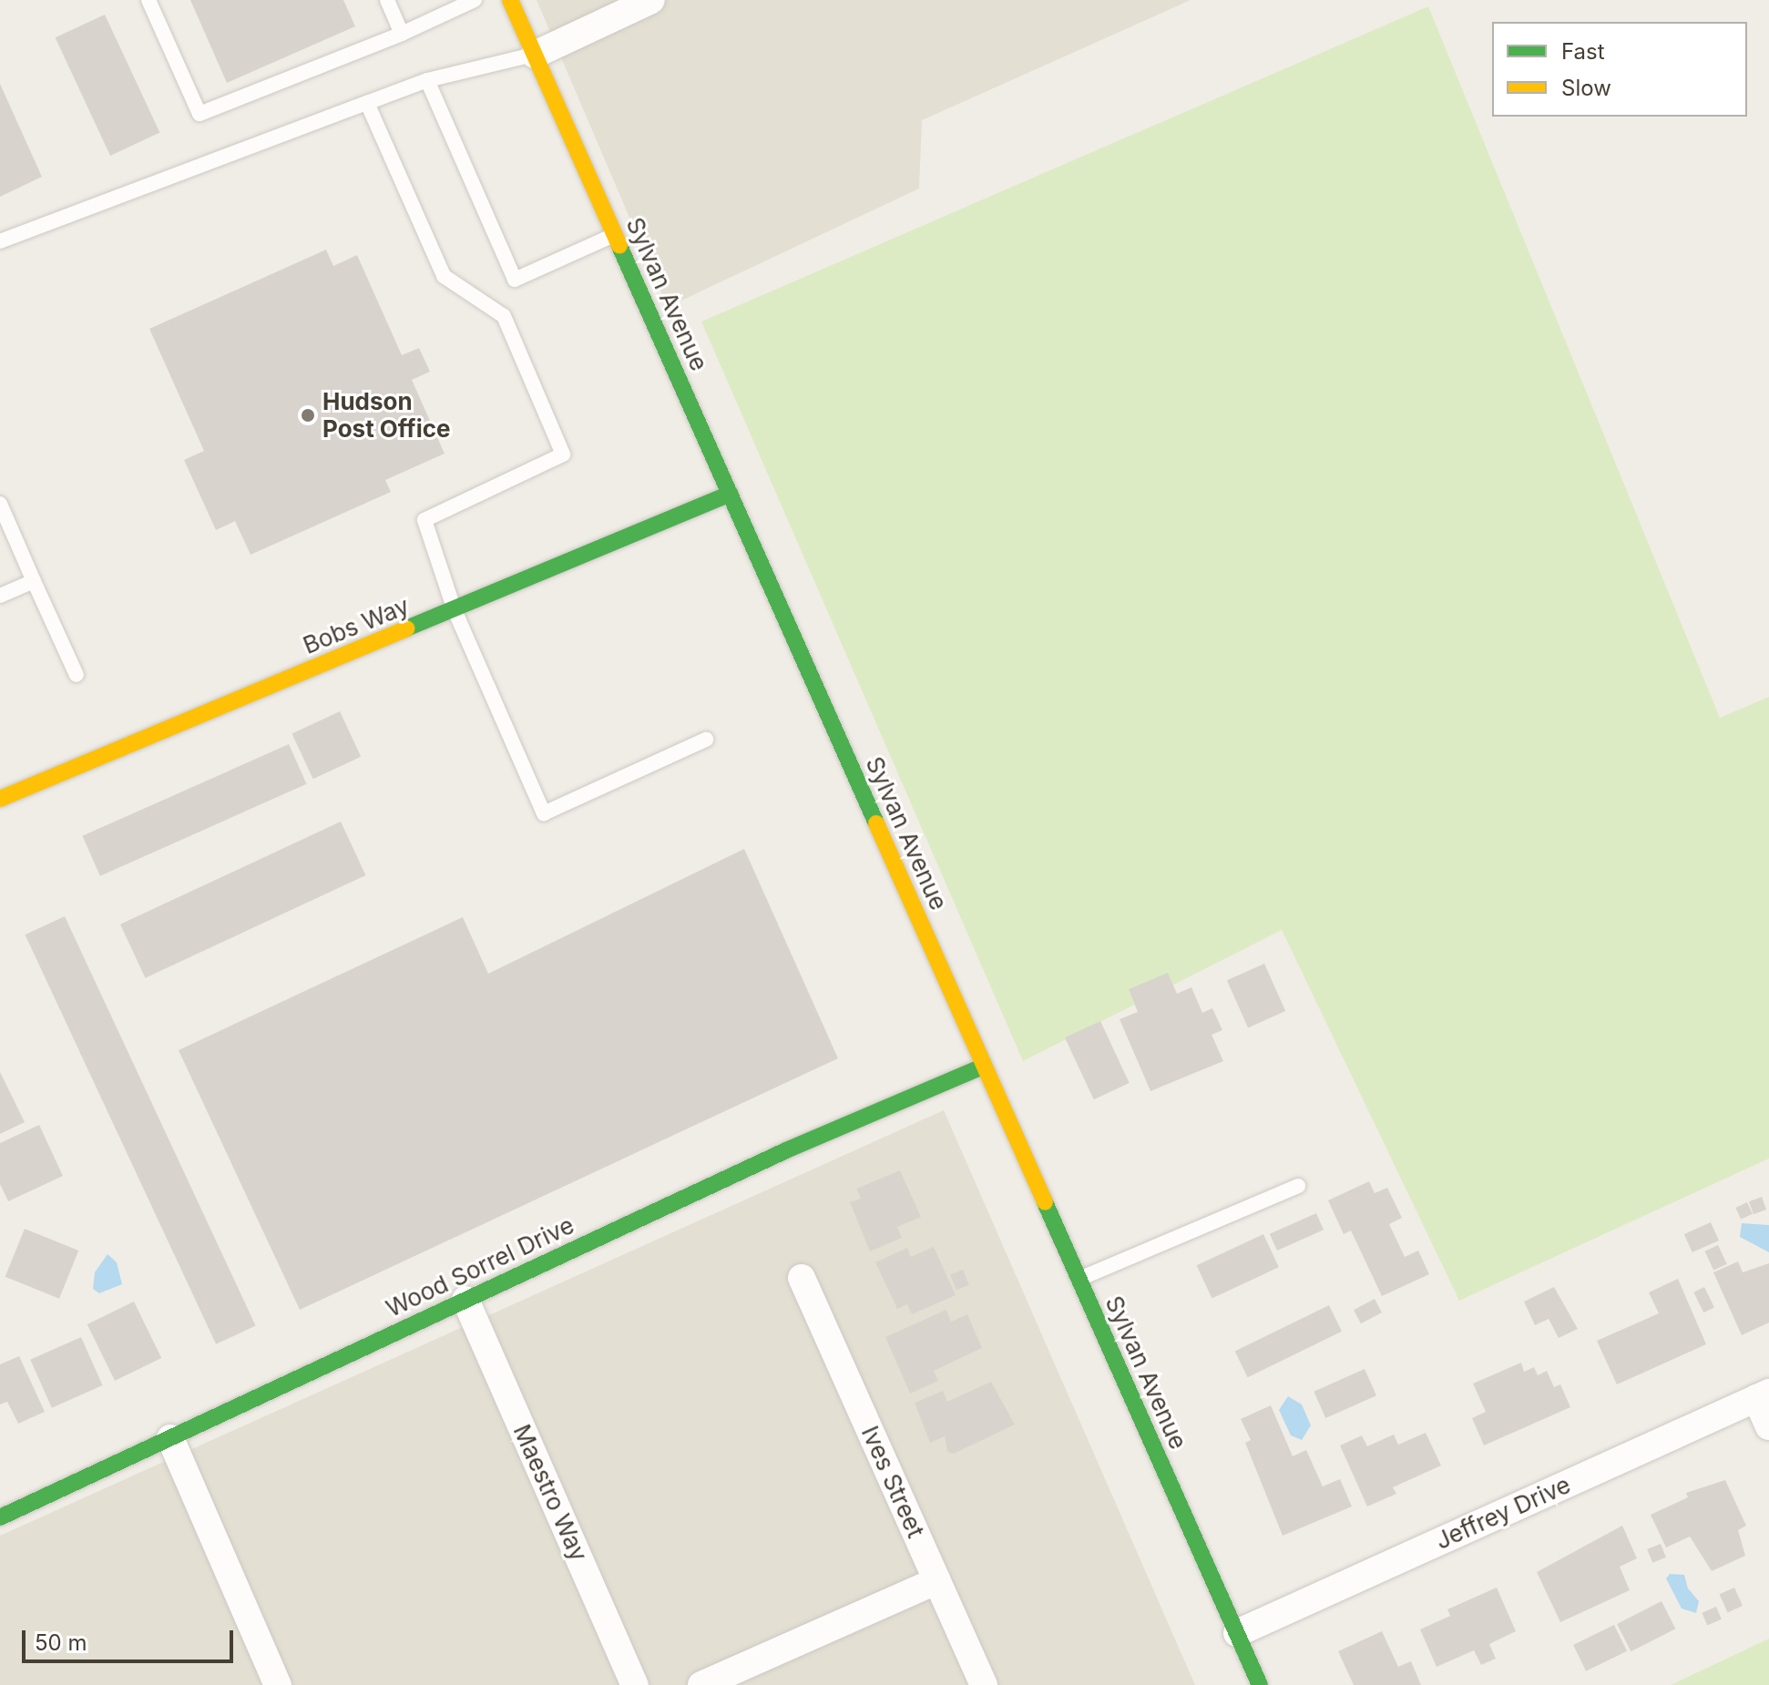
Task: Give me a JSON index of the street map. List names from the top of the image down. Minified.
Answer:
{"streets":{"street":["Sylvan Avenue","Bobs Way","Wood Sorrel Drive","Ives Street","Maestro Way","Jeffrey Drive"]},"crossings":[["Sylvan Avenue","Bobs Way"],["Sylvan Avenue","Wood Sorrel Drive"],["Sylvan Avenue","Jeffrey Drive"],["Wood Sorrel Drive","Maestro Way"]],"places":["Hudson Post Office"],"legend":["Fast","Slow"],"scale_bar":"50 m"}
